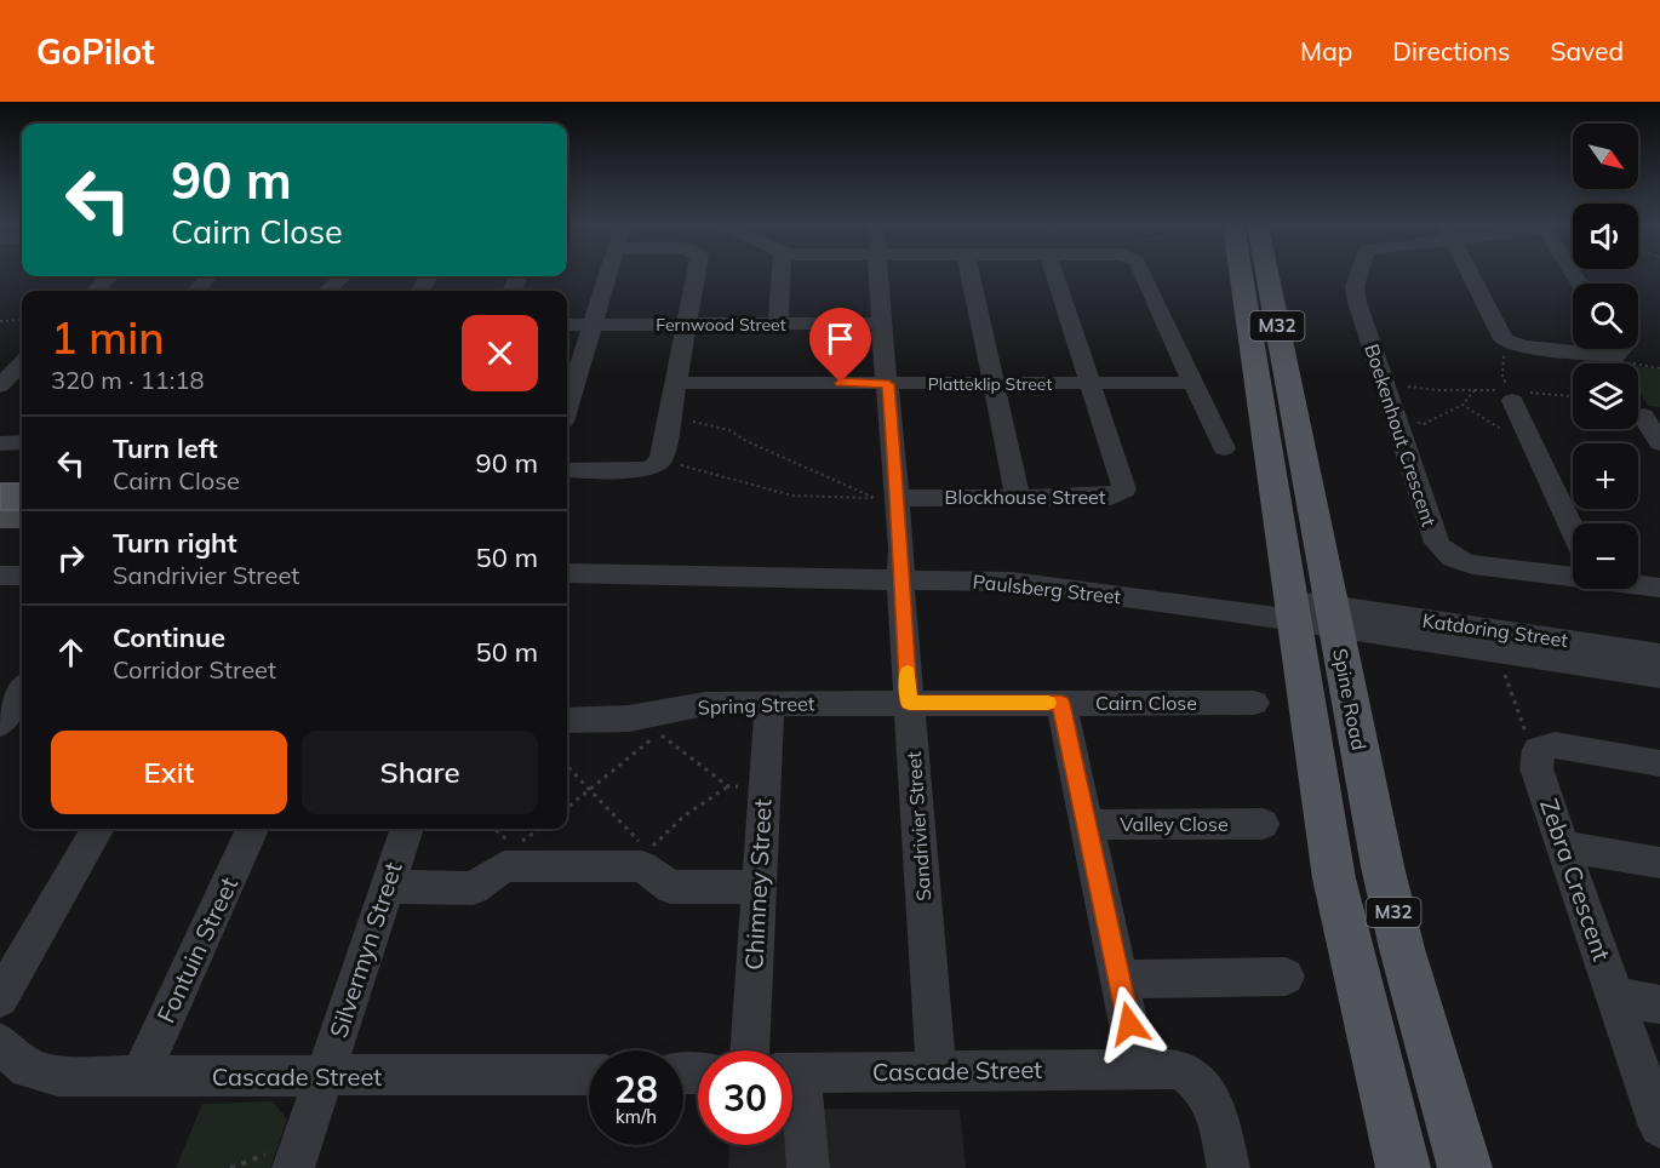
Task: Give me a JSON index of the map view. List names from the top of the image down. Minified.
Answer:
{"streets":{"main road":["M32","Spine Road"],"street":["Fernwood Street","Platteklip Street","Boekenhout Crescent","Blockhouse Street","Paulsberg Street","Katdoring Street","Cairn Close","Spring Street","Valley Close","Sandrivier Street","Zebra Crescent","Chimney Street","Fontuin Street","Silvermyn Street","Cascade Street"]},"crossings":[["Fernwood Street","Sandrivier Street"],["Platteklip Street","Blockhouse Street"],["Platteklip Street","Sandrivier Street"],["Blockhouse Street","Sandrivier Street"],["Paulsberg Street","Katdoring Street"],["Paulsberg Street","Spine Road"],["Paulsberg Street","Sandrivier Street"],["Katdoring Street","Spine Road"],["Cairn Close","Spring Street"],["Cairn Close","Sandrivier Street"],["Spring Street","Sandrivier Street"],["Spring Street","Chimney Street"],["Sandrivier Street","Cascade Street"],["Fontuin Street","Cascade Street"],["Silvermyn Street","Cascade Street"]],"north":"bottom right","page":{"header":"GoPilot","nav":["Map","Directions","Saved"],"map_buttons":["+","−"],"turn":["90 m","Cairn Close"],"heading":["1 min","320 m · 11:18"],"list":[{"name":"Turn left","note":"Cairn Close","value":"90 m"},{"name":"Turn right","note":"Sandrivier Street","value":"50 m"},{"name":"Continue","note":"Corridor Street","value":"50 m"}],"buttons":["Exit","Share"],"speed":"28 km/h","limit":"30"}}
